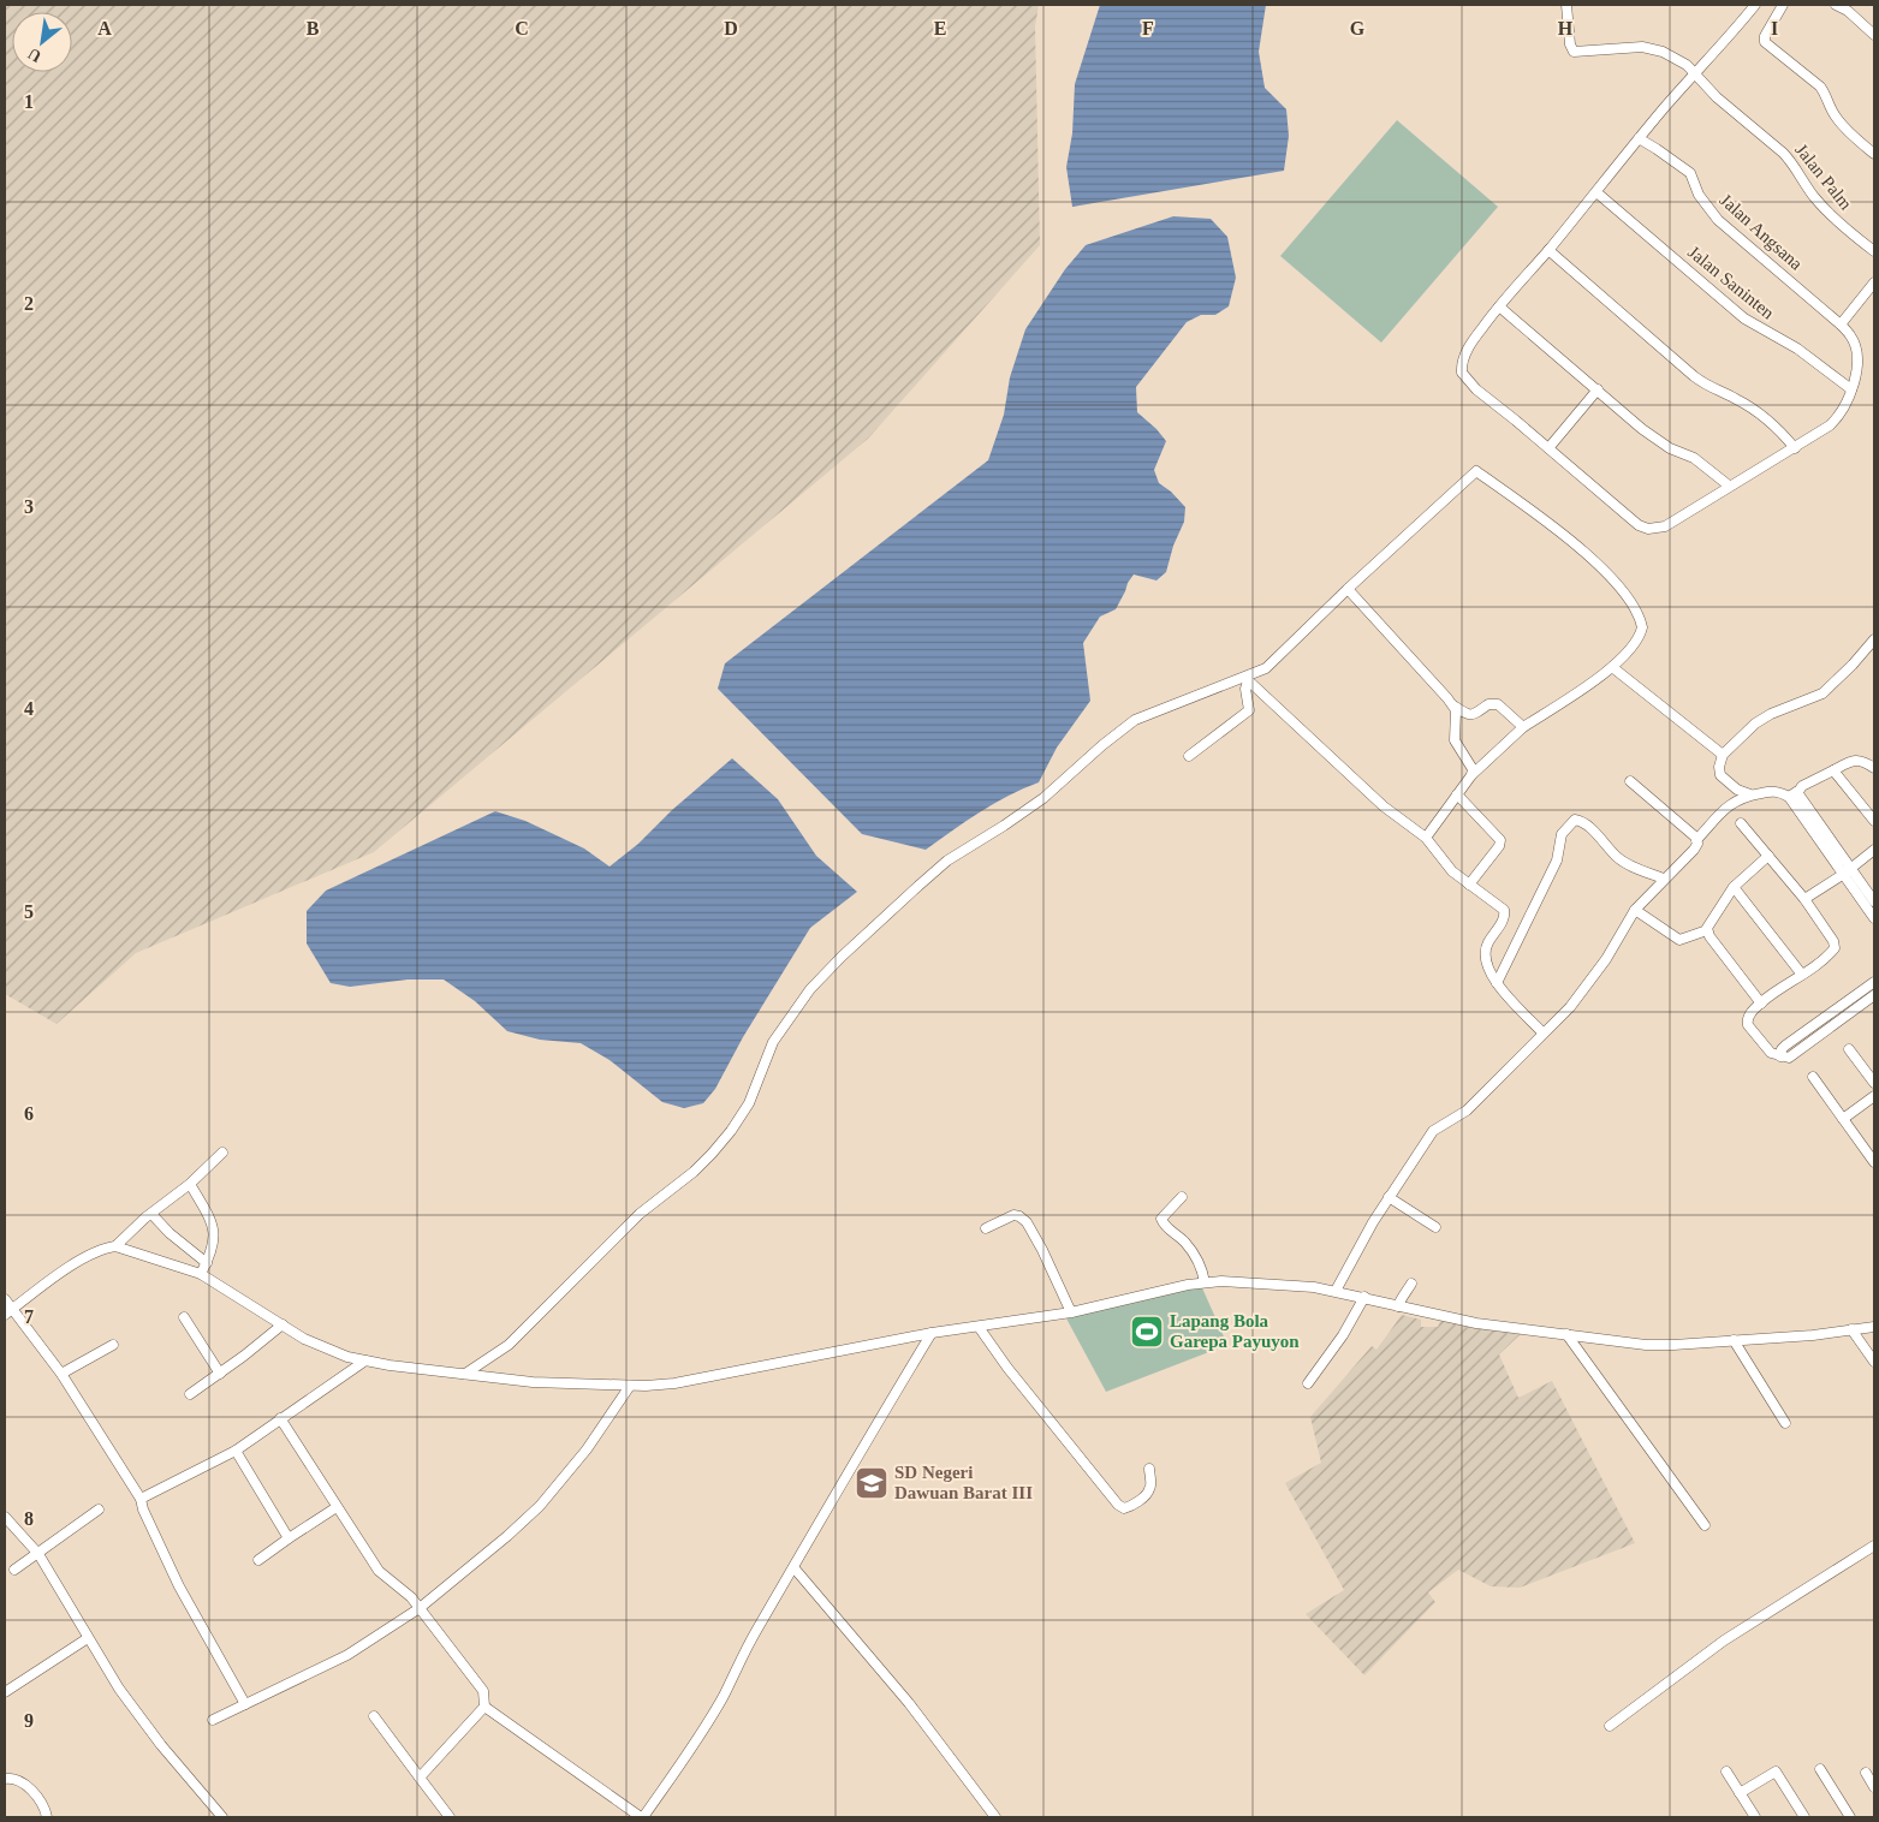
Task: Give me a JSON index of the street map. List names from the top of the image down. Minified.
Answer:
{"streets":{"street":["Jalan Palm","Jalan Angsana","Jalan Saninten"]},"crossings":[["Jalan Angsana","Jalan Saninten"]],"places":{"sports":["Lapang Bola Garepa Payuyon"],"school or university":["SD Negeri Dawuan Barat III"]},"north":"bottom left","grid":{"columns":["A","B","C","D","E","F","G","H","I"],"rows":["1","2","3","4","5","6","7","8","9"]}}
